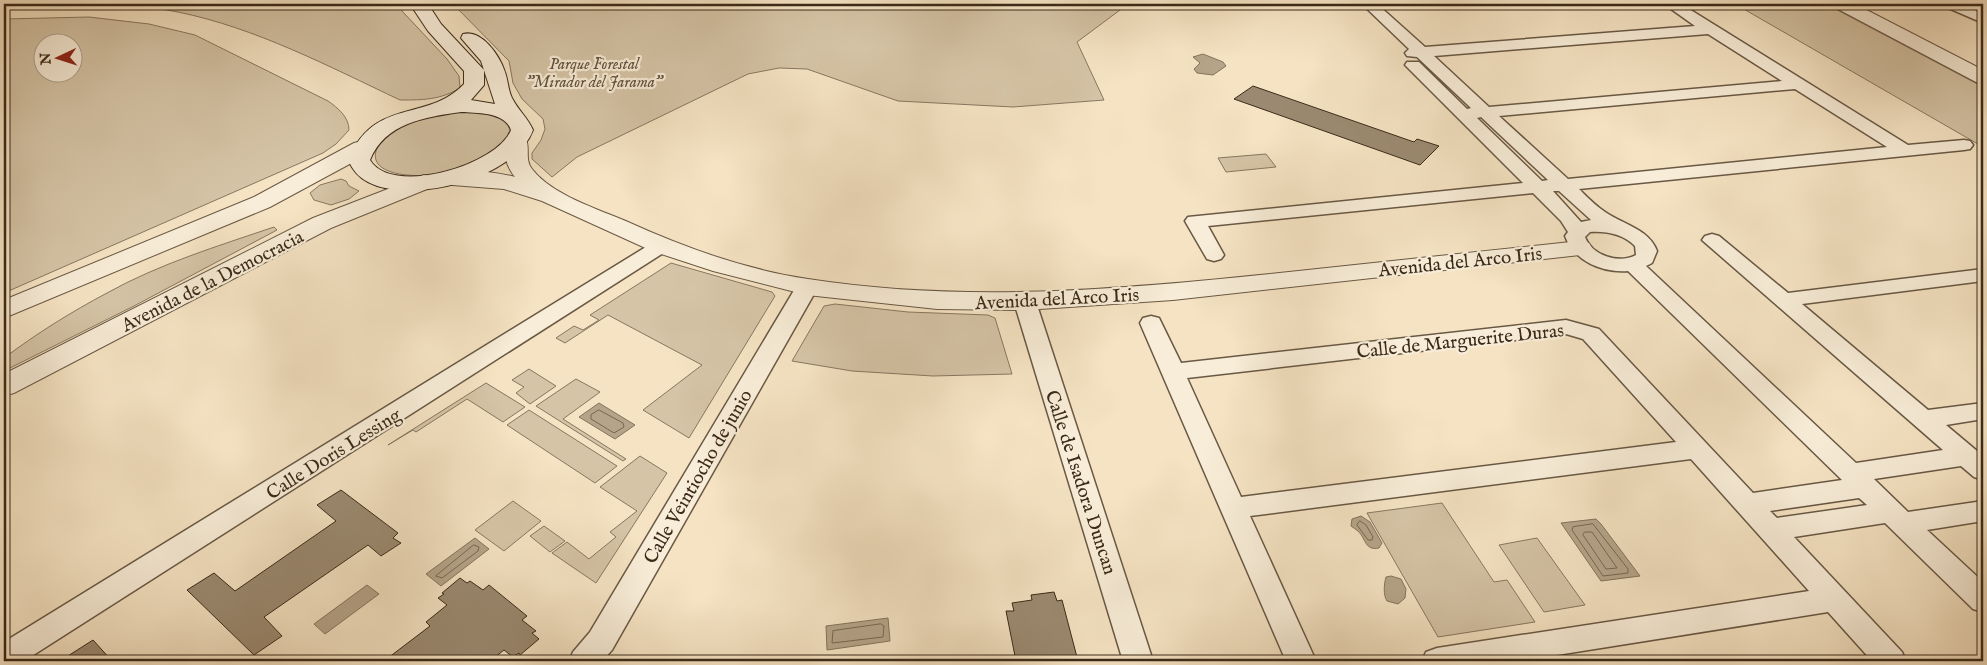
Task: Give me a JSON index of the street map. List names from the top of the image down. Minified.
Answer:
{"streets":{"street":["Avenida del Arco Iris","Avenida de la Democracia","Calle de Marguerite Duras","Calle Doris Lessing","Calle Veintiocho de junio","Calle de Isadora Duncan"]},"crossings":[["Avenida del Arco Iris","Avenida de la Democracia"],["Avenida del Arco Iris","Calle Doris Lessing"],["Avenida del Arco Iris","Calle Veintiocho de junio"],["Avenida del Arco Iris","Calle de Isadora Duncan"]],"parks":["Parque Forestal \"Mirador del Jarama\""],"north":"left"}
